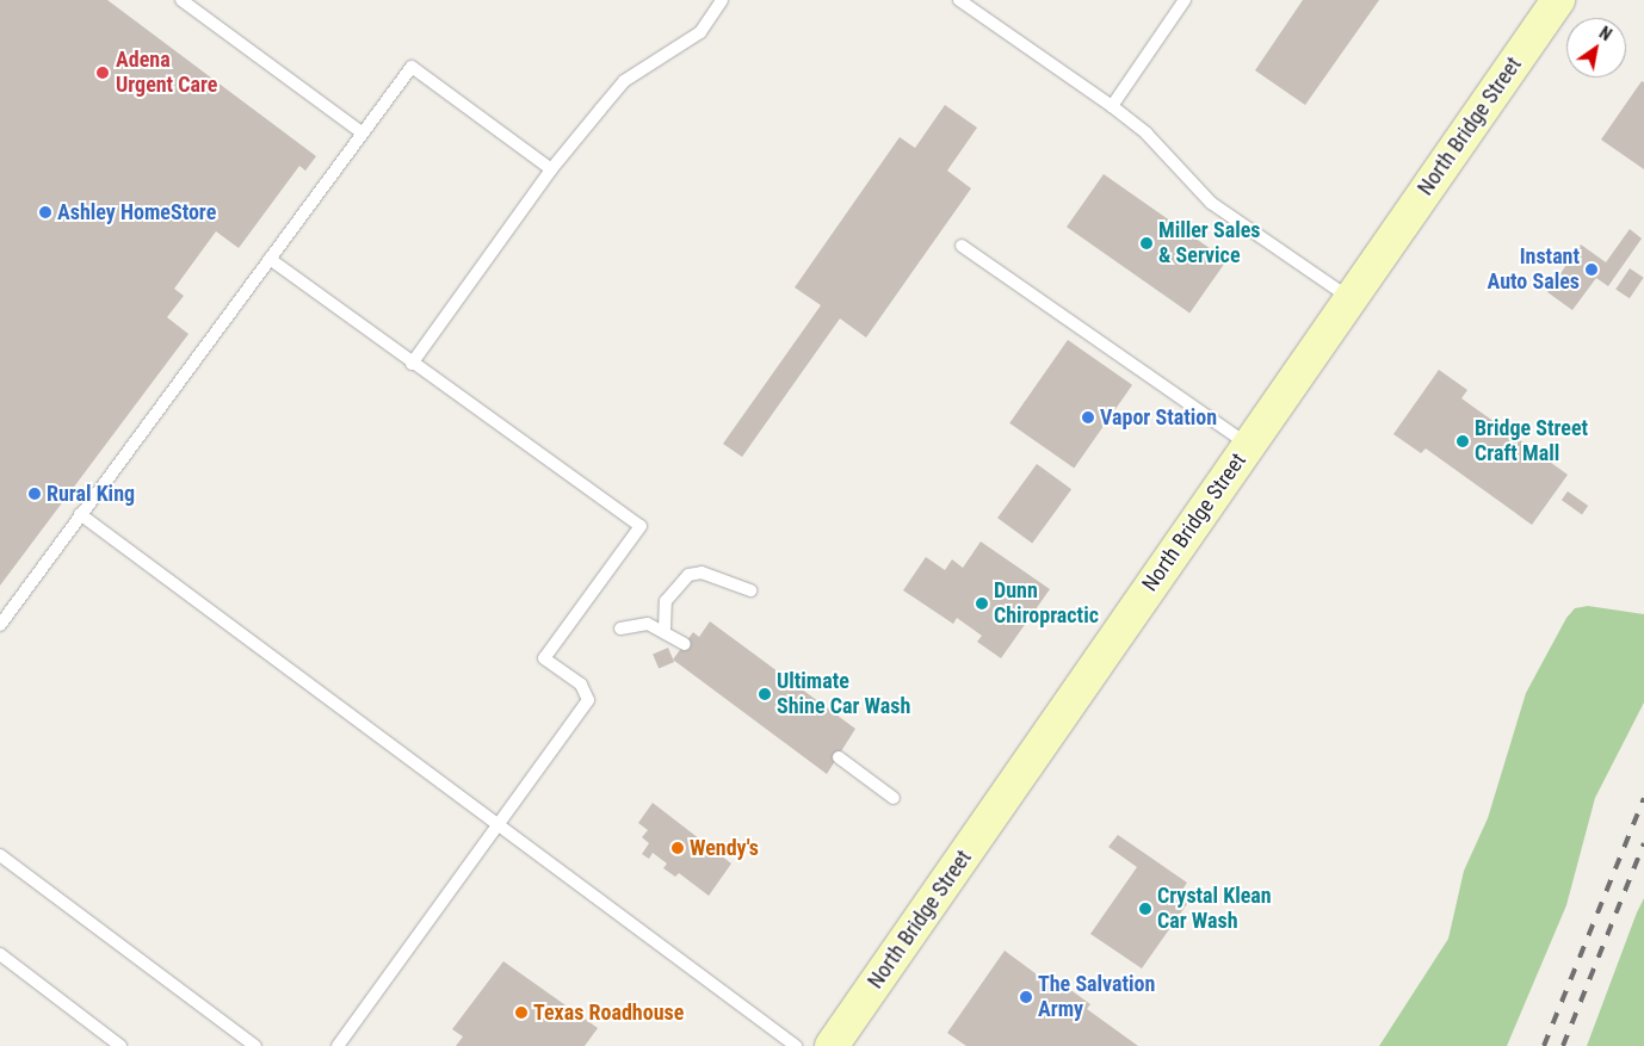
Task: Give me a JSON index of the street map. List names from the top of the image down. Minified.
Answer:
{"streets":{"main road":["North Bridge Street"]},"places":["Adena Urgent Care","Ashley HomeStore","Miller Sales & Service","Instant Auto Sales","Vapor Station","Bridge Street Craft Mall","Rural King","Dunn Chiropractic","Ultimate Shine Car Wash","Wendy's","Crystal Klean Car Wash","The Salvation Army","Texas Roadhouse"],"north":"top right"}
